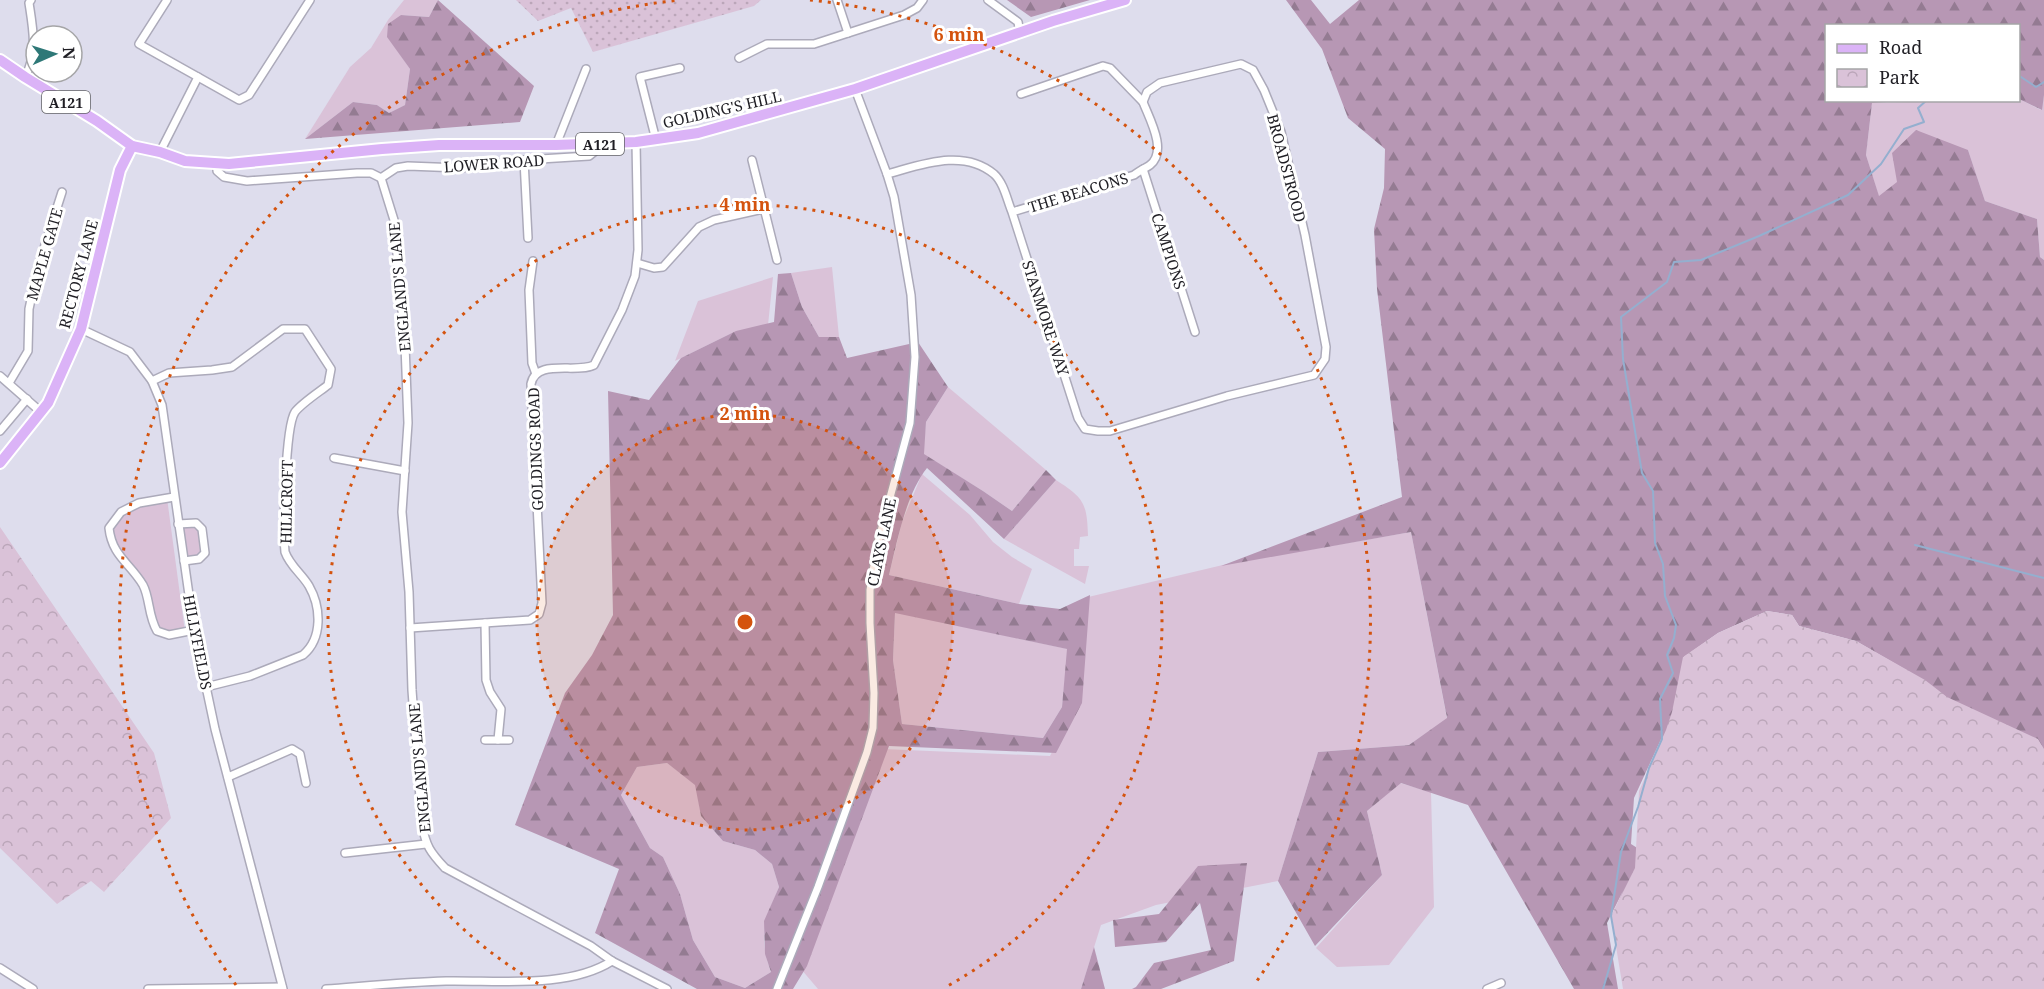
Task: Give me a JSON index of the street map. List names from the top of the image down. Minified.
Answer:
{"streets":{"main road":["A121","GOLDING'S HILL","RECTORY LANE"],"street":["LOWER ROAD","BROADSTROOD","THE BEACONS","CAMPIONS","MAPLE GATE","ENGLAND'S LANE","STANMORE WAY","GOLDINGS ROAD","HILLCROFT","CLAYS LANE","HILLYFIELDS"]},"crossings":[["A121","GOLDING'S HILL"],["A121","RECTORY LANE"],["GOLDING'S HILL","LOWER ROAD"],["GOLDING'S HILL","RECTORY LANE"],["GOLDING'S HILL","GOLDINGS ROAD"],["GOLDING'S HILL","CLAYS LANE"],["LOWER ROAD","ENGLAND'S LANE"],["BROADSTROOD","STANMORE WAY"],["THE BEACONS","CAMPIONS"],["THE BEACONS","STANMORE WAY"],["RECTORY LANE","HILLYFIELDS"],["ENGLAND'S LANE","GOLDINGS ROAD"],["STANMORE WAY","CLAYS LANE"],["HILLCROFT","HILLYFIELDS"]],"legend":["Road","Park"],"north":"right","rings":["6 min","4 min","2 min"]}
